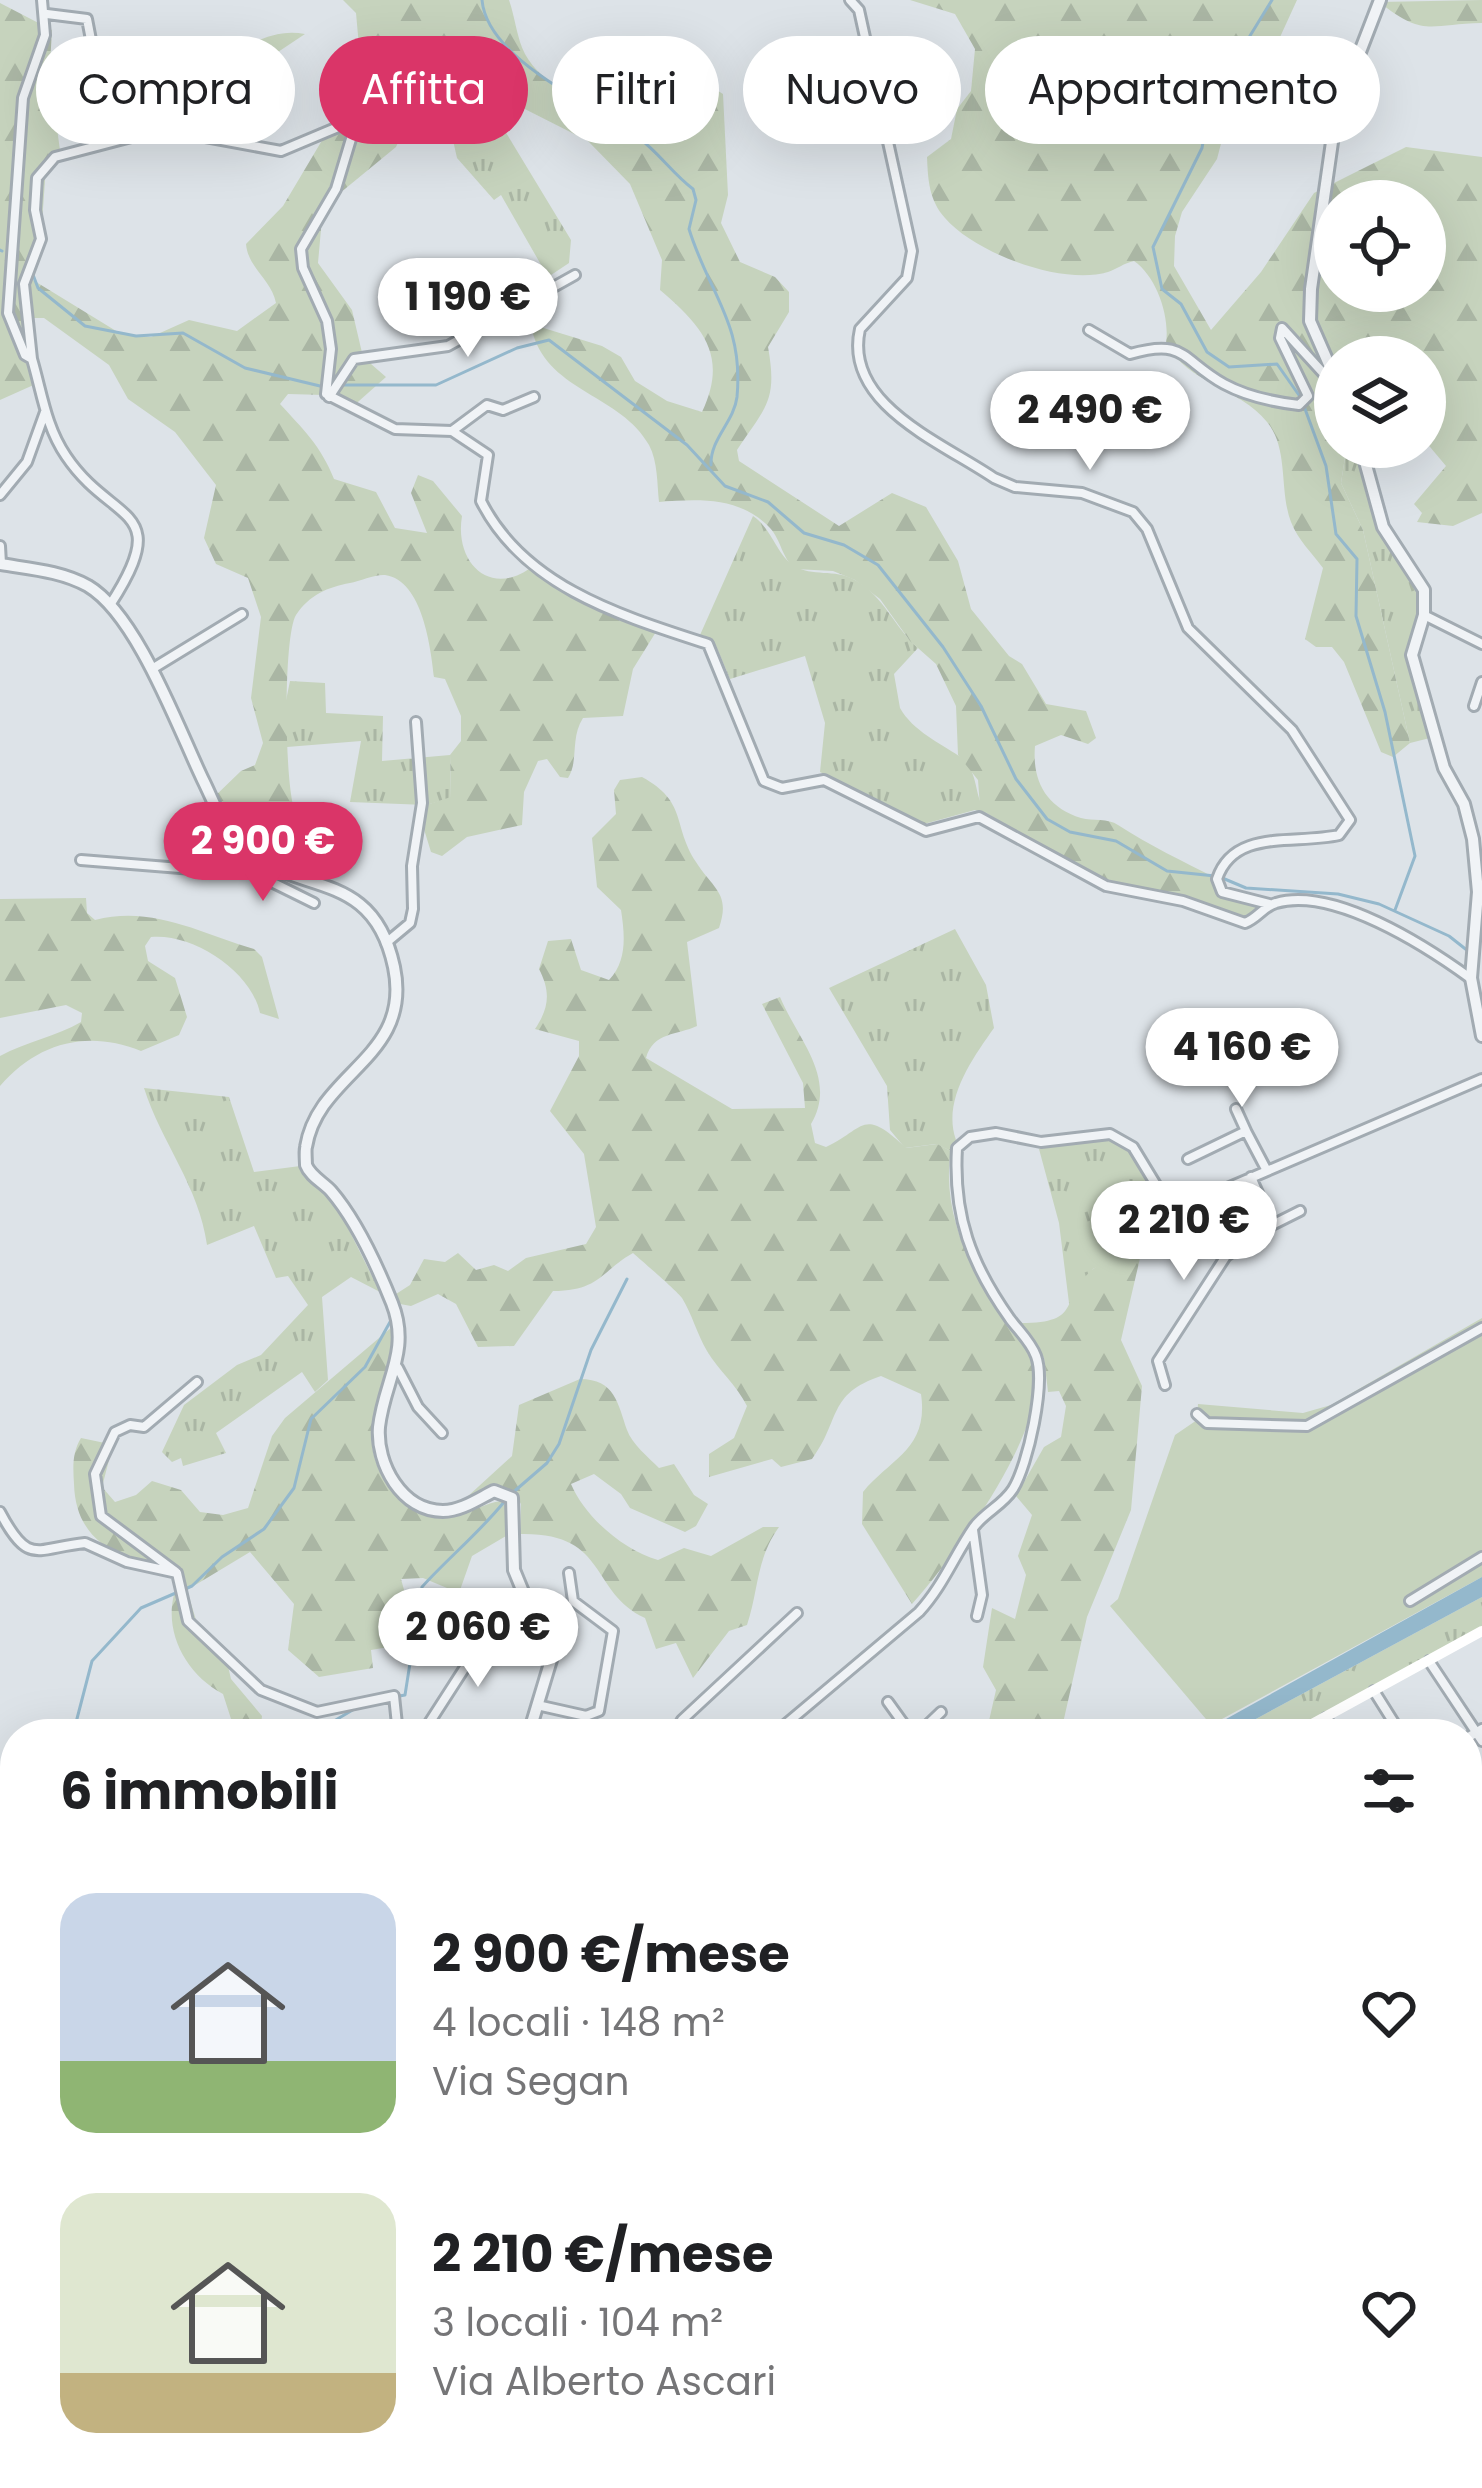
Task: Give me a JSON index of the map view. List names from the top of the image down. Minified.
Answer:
{"page":{"chip":["Compra","Affitta","Filtri","Nuovo","Appartamento"],"price":["1 190 €","2 490 €","2 900 €","4 160 €","2 210 €","2 060 €"],"heading":"6 immobili","list":[{"name":"2 900 €/mese","note":"4 locali · 148 m² · Via Segan"},{"name":"2 210 €/mese","note":"3 locali · 104 m² · Via Alberto Ascari"}]}}
